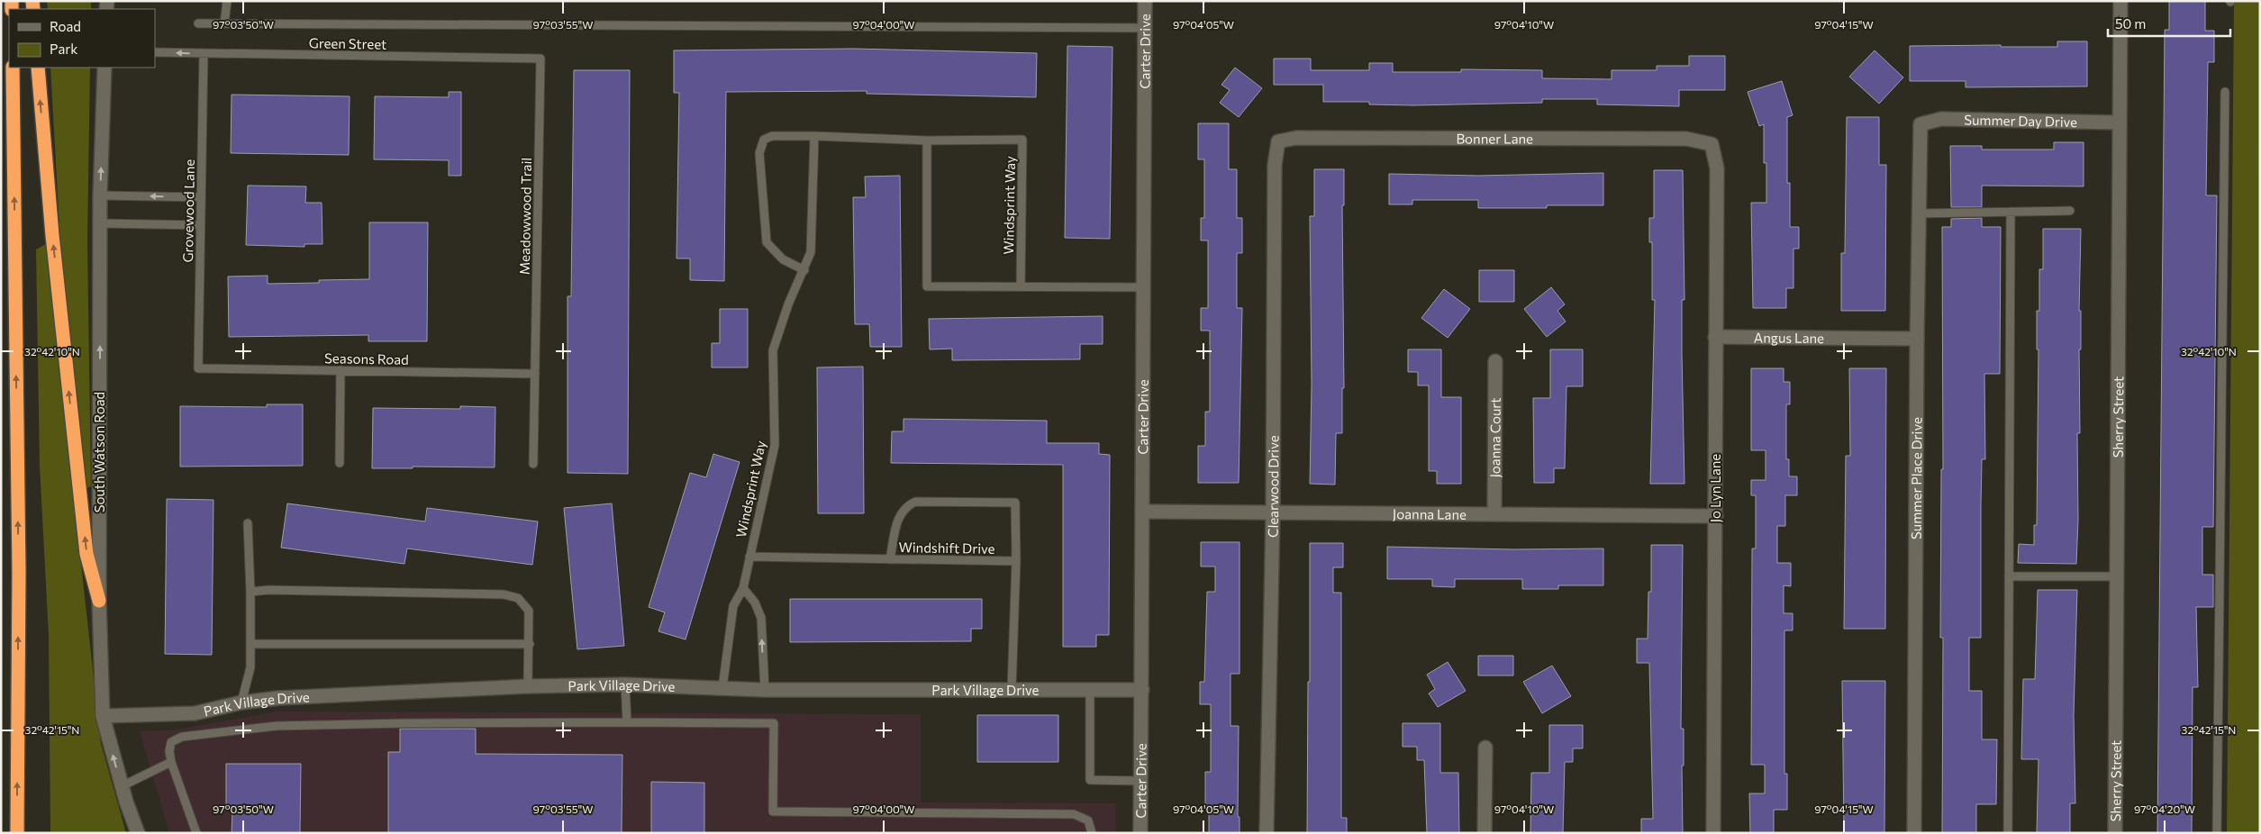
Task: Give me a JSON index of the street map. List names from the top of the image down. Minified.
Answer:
{"streets":{"street":["Carter Drive","Summer Day Drive","Bonner Lane","Angus Lane","Sherry Street","Joanna Court","South Watson Road","Summer Place Drive","Clearwood Drive","Jo Lyn Lane","Joanna Lane","Park Village Drive"],"lane":["Green Street","Windsprint Way","Grovewood Lane","Meadowwood Trail","Seasons Road","Windshift Drive"]},"crossings":[["Green Street","Grovewood Lane"],["Green Street","Meadowwood Trail"],["Carter Drive","Joanna Lane"],["Carter Drive","Park Village Drive"],["Summer Day Drive","Sherry Street"],["Summer Day Drive","Summer Place Drive"],["Bonner Lane","Clearwood Drive"],["Bonner Lane","Jo Lyn Lane"],["Windsprint Way","Windshift Drive"],["Windsprint Way","Park Village Drive"],["Grovewood Lane","Seasons Road"],["Meadowwood Trail","Seasons Road"],["Angus Lane","Summer Place Drive"],["Angus Lane","Jo Lyn Lane"],["Joanna Court","Joanna Lane"],["South Watson Road","Park Village Drive"],["Clearwood Drive","Joanna Lane"],["Jo Lyn Lane","Joanna Lane"]],"one_way":["South Watson Road"],"legend":["Road","Park"],"scale_bar":"50 m","coordinates":["97°03'50\"W","97°03'55\"W","97°04'00\"W","97°04'05\"W","97°04'10\"W","97°04'15\"W","32°42'10\"N","32°42'15\"N","97°04'20\"W"]}
